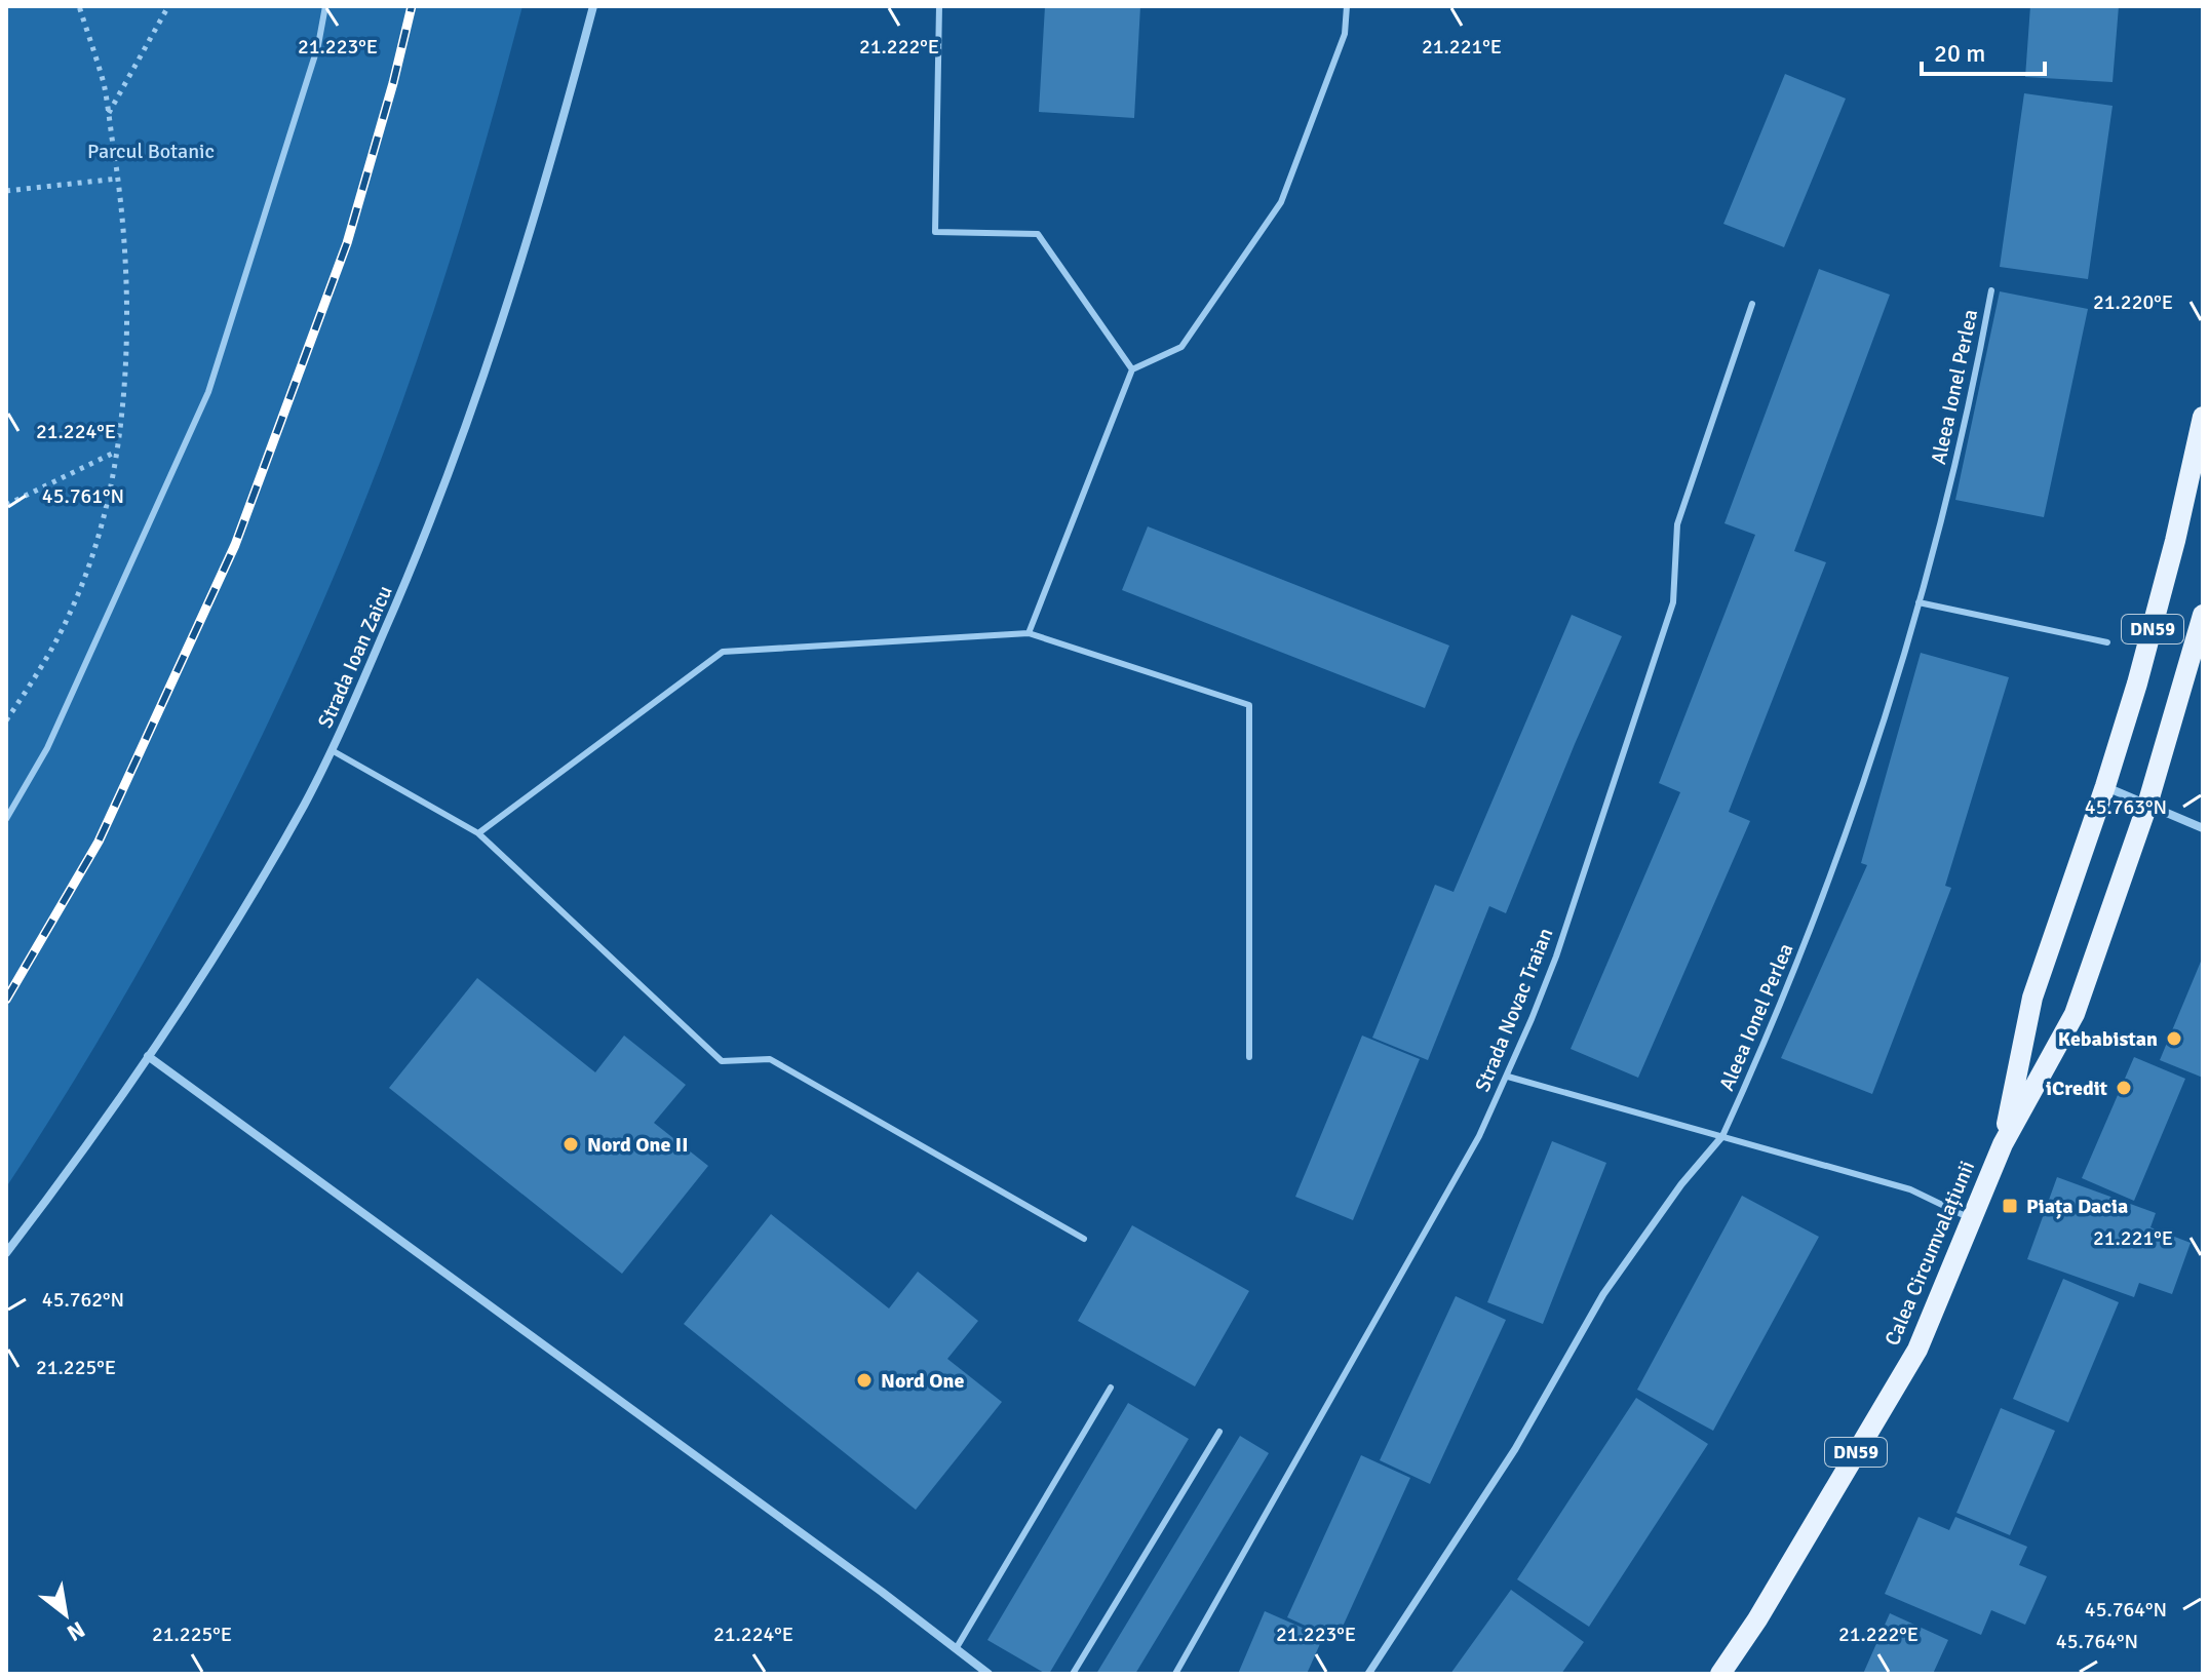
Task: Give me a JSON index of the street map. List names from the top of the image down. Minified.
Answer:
{"streets":{"main road":["DN59","Calea Circumvalațiunii"],"street":["Aleea Ionel Perlea","Strada Ioan Zaicu"],"lane":["Strada Novac Traian"]},"parks":["Parcul Botanic"],"places":{"other":["Kebabistan","iCredit","Nord One II","Nord One"],"transit":["Piața Dacia"]},"scale_bar":"20 m","north":"bottom right","coordinates":["21.223°E","21.222°E","21.221°E","21.220°E","21.224°E","45.761°N","45.763°N","45.762°N","21.225°E","45.764°N"]}
